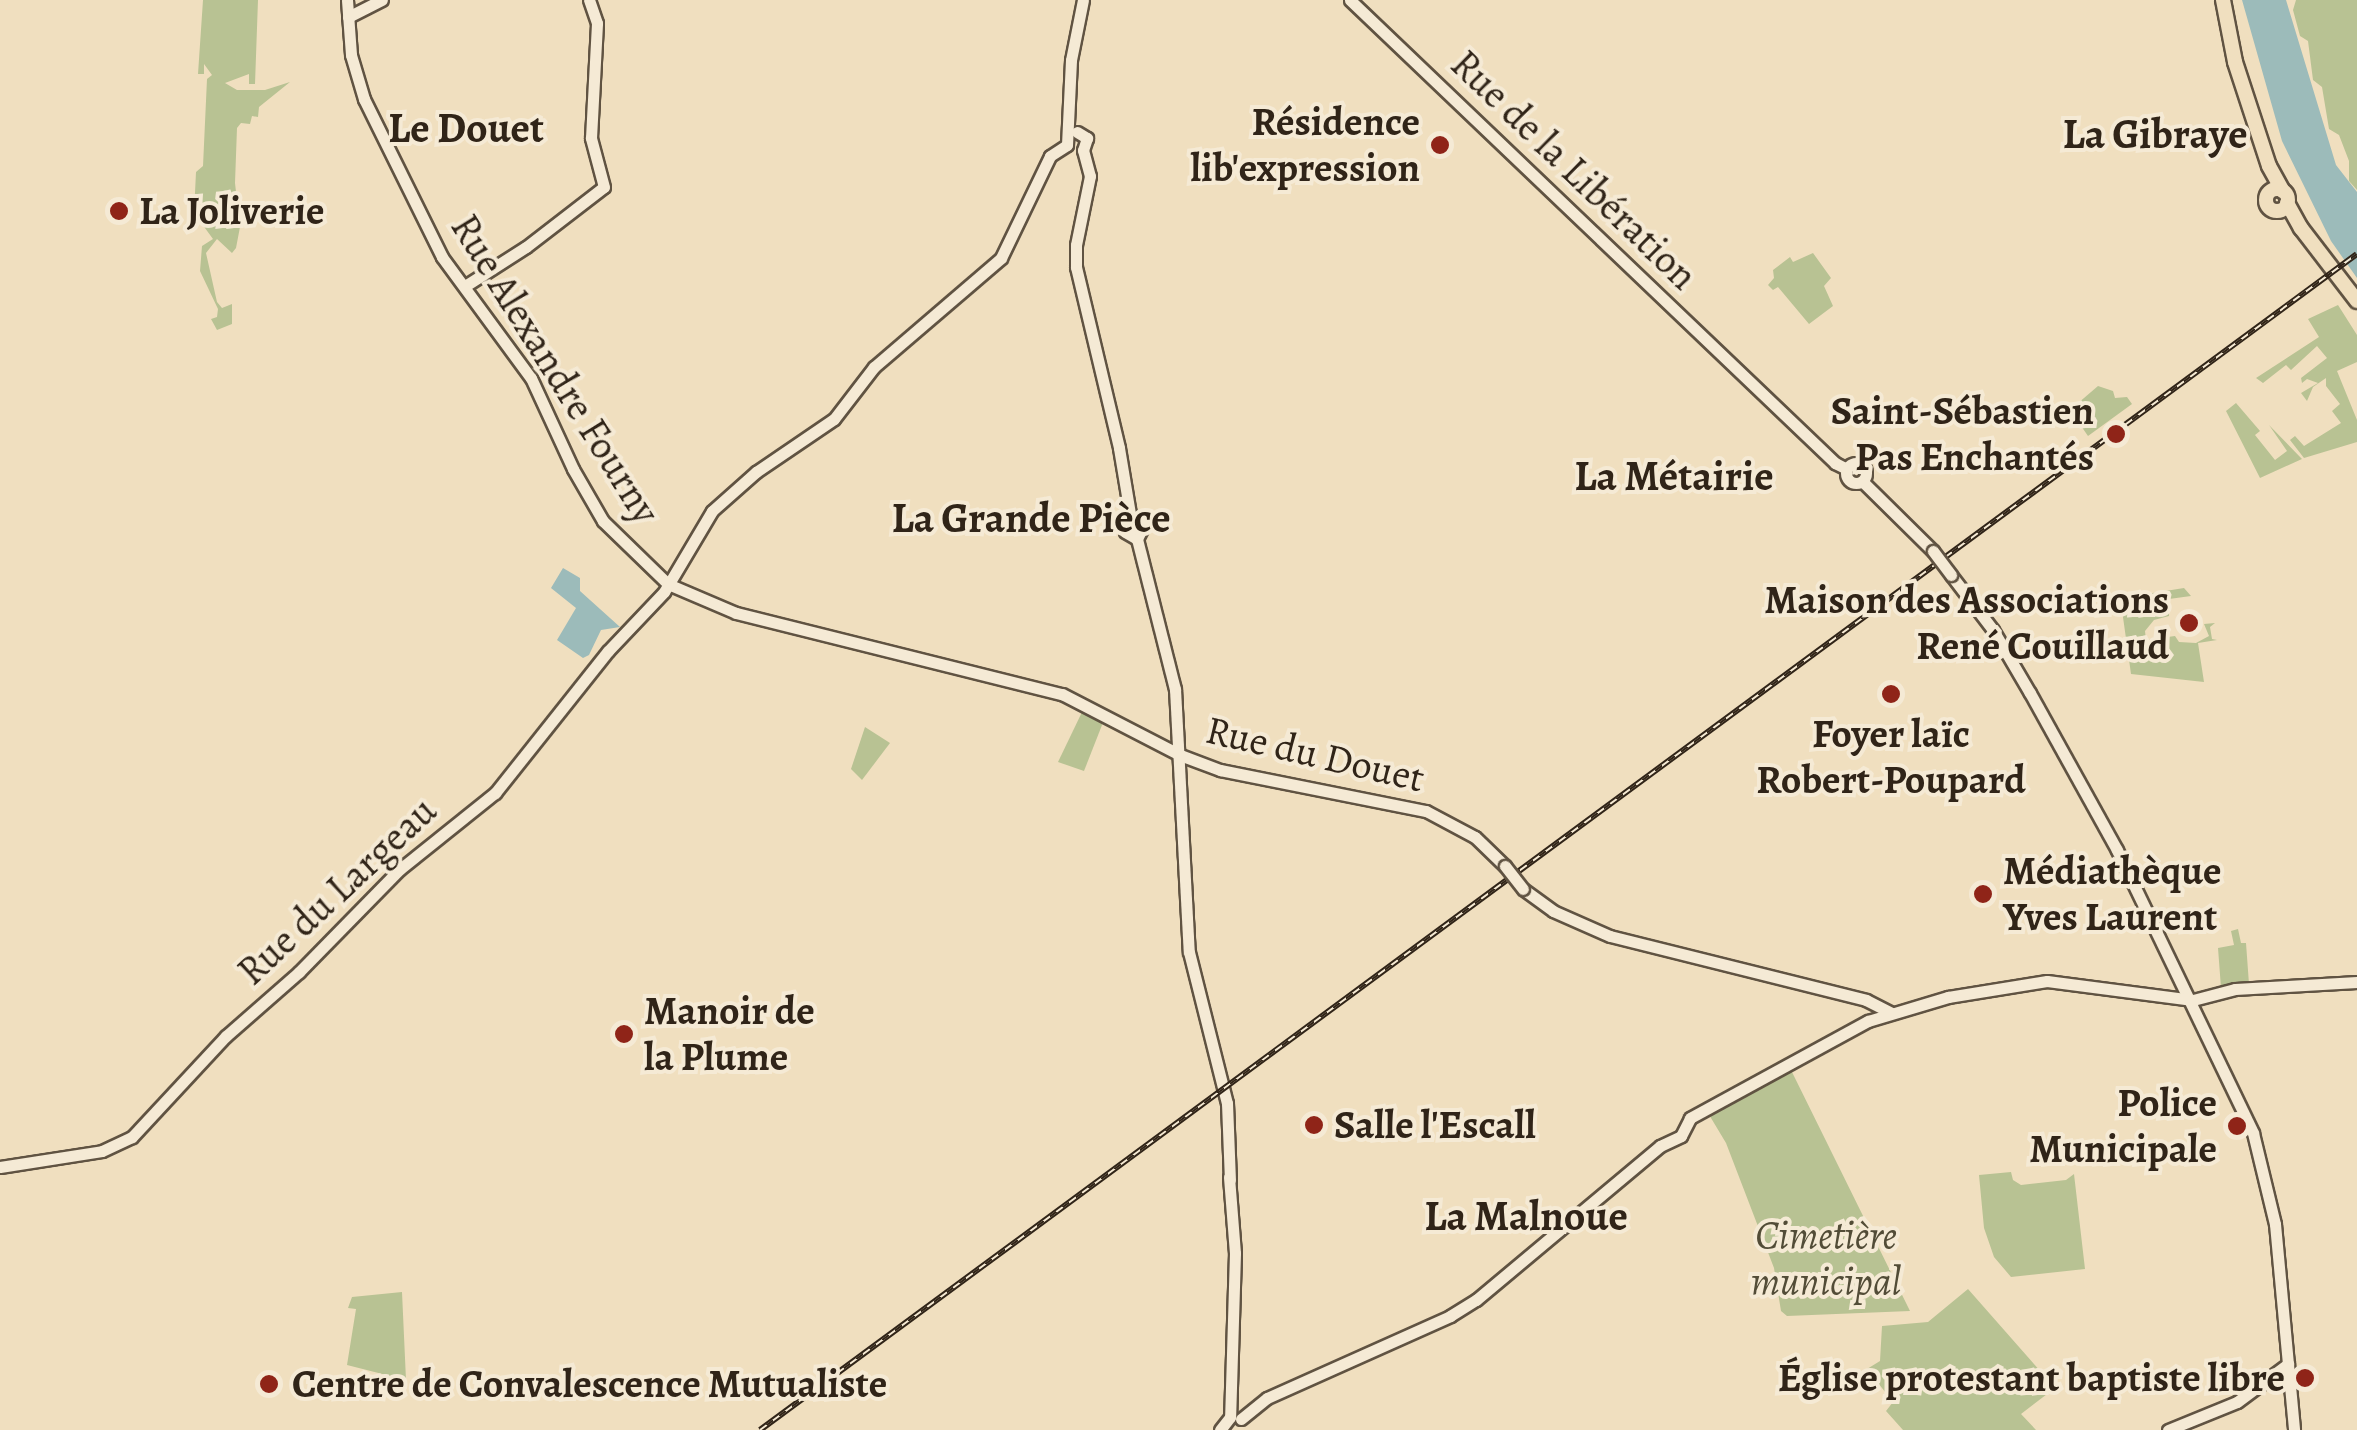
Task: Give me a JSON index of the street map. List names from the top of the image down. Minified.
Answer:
{"streets":{"street":["Rue de la Libération","Rue Alexandre Fourny","Rue du Douet","Rue du Largeau"]},"crossings":[["Rue Alexandre Fourny","Rue du Douet"],["Rue Alexandre Fourny","Rue du Largeau"],["Rue du Douet","Rue du Largeau"]],"districts":["Le Douet","La Gibraye","La Métairie","La Grande Pièce","La Malnoue"],"parks":["Cimetière municipal"],"places":["Résidence lib'expression","La Joliverie","Saint-Sébastien Pas Enchantés","Maison des Associations René Couillaud","Foyer laïc Robert-Poupard","Médiathèque Yves Laurent","Manoir de la Plume","Salle l'Escall","Police Municipale","Église protestant baptiste libre","Centre de Convalescence Mutualiste"]}
